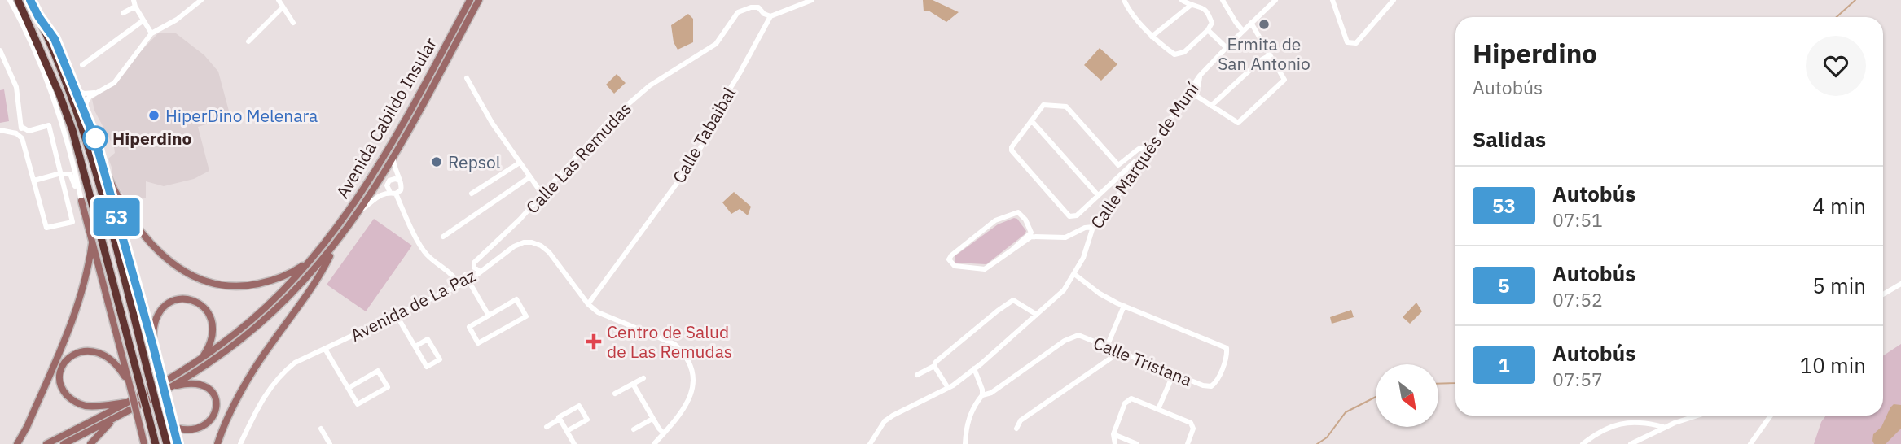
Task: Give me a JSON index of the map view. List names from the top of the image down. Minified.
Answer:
{"streets":{"main road":["Avenida Cabildo Insular"],"street":["Calle Tabaibal","Calle Marqués de Muní","Calle Las Remudas","Avenida de La Paz","Calle Tristana"]},"crossings":[["Calle Tabaibal","Calle Las Remudas"],["Calle Tabaibal","Avenida de La Paz"]],"places":{"other":["Ermita de San Antonio","HiperDino Melenara","Hiperdino","Repsol"],"health":["Centro de Salud de Las Remudas"]},"lines":["bus line 53"],"north":"bottom right","page":{"on_map":"53","heading":[["Hiperdino","Autobús"],"Salidas"],"list":[{"mark":"53","name":"Autobús","note":"07:51","value":"4 min"},{"mark":"5","name":"Autobús","note":"07:52","value":"5 min"},{"mark":"1","name":"Autobús","note":"07:57","value":"10 min"}]}}
